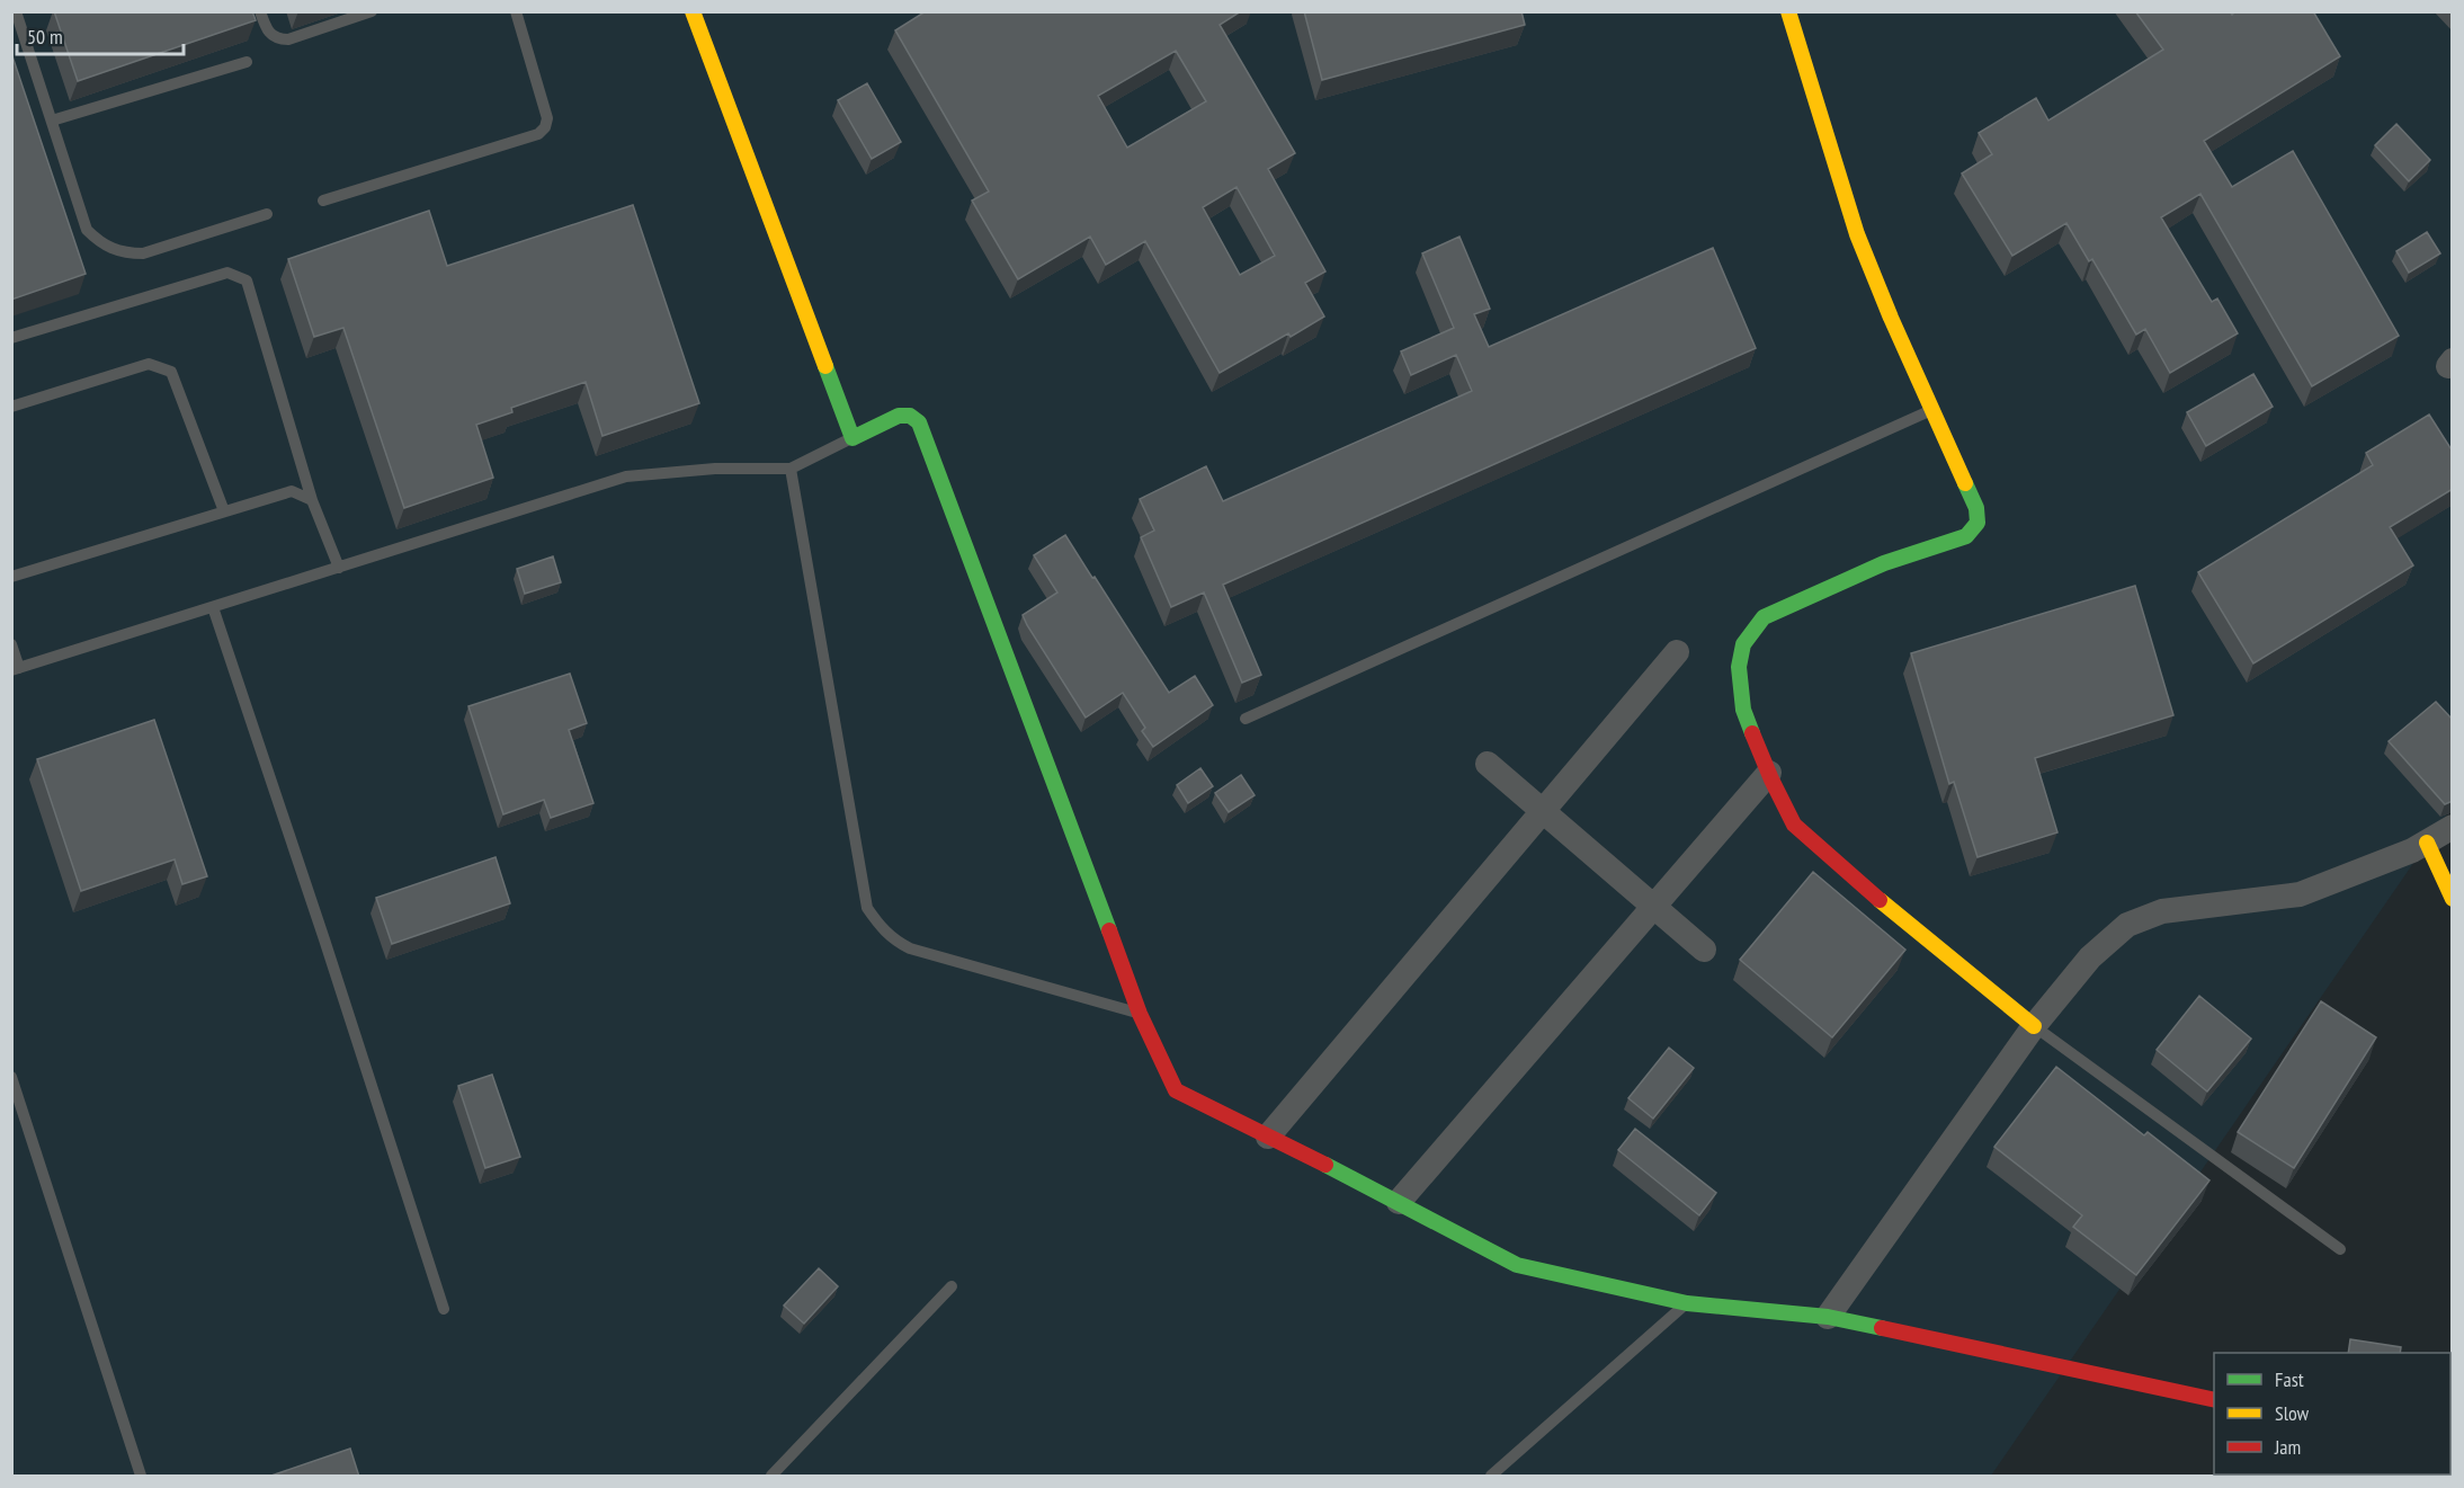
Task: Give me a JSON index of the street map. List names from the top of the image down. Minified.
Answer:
{"legend":["Fast","Slow","Jam"],"scale_bar":"50 m"}
